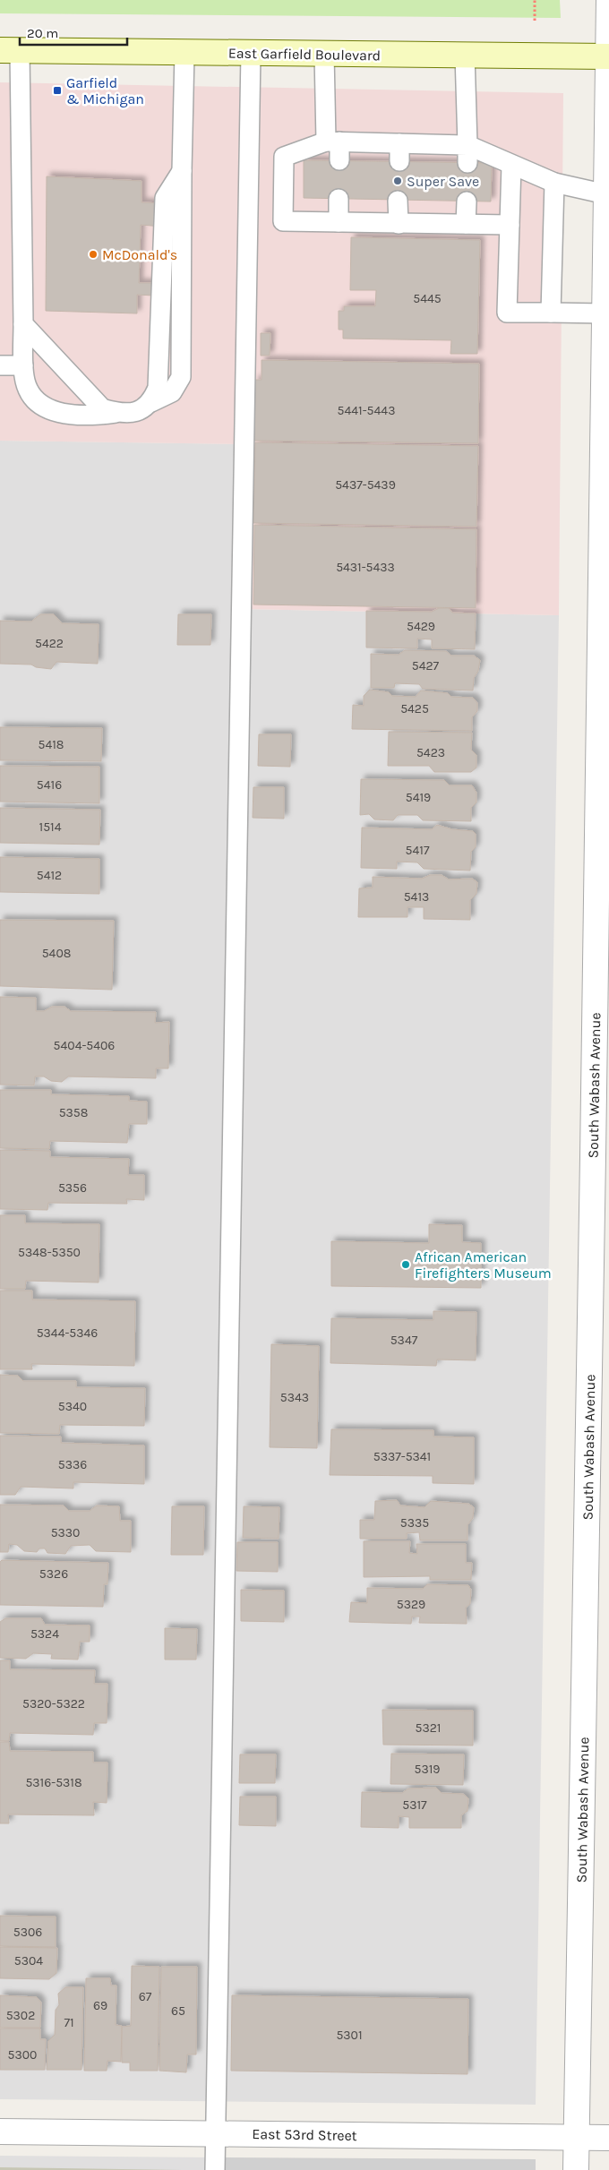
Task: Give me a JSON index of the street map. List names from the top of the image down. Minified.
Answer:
{"streets":{"street":["East Garfield Boulevard","South Wabash Avenue","East 53rd Street"]},"crossings":[["East Garfield Boulevard","South Wabash Avenue"],["South Wabash Avenue","East 53rd Street"]],"places":{"transit":["Garfield & Michigan"],"other":["Super Save","McDonald's","African American Firefighters Museum"]},"house_numbers":["5445","5441-5443","5437-5439","5431-5433","5429","5422","5427","5425","5418","5423","5416","5419","1514","5417","5412","5413","5408","5404-5406","5358","5356","5348-5350","5344-5346","5347","5343","5340","5337-5341","5336","5335","5330","5326","5329","5324","5320-5322","5321","5319","5316-5318","5317","5306","5304","67","69","65","5302","71","5301","5300"],"scale_bar":"20 m"}
